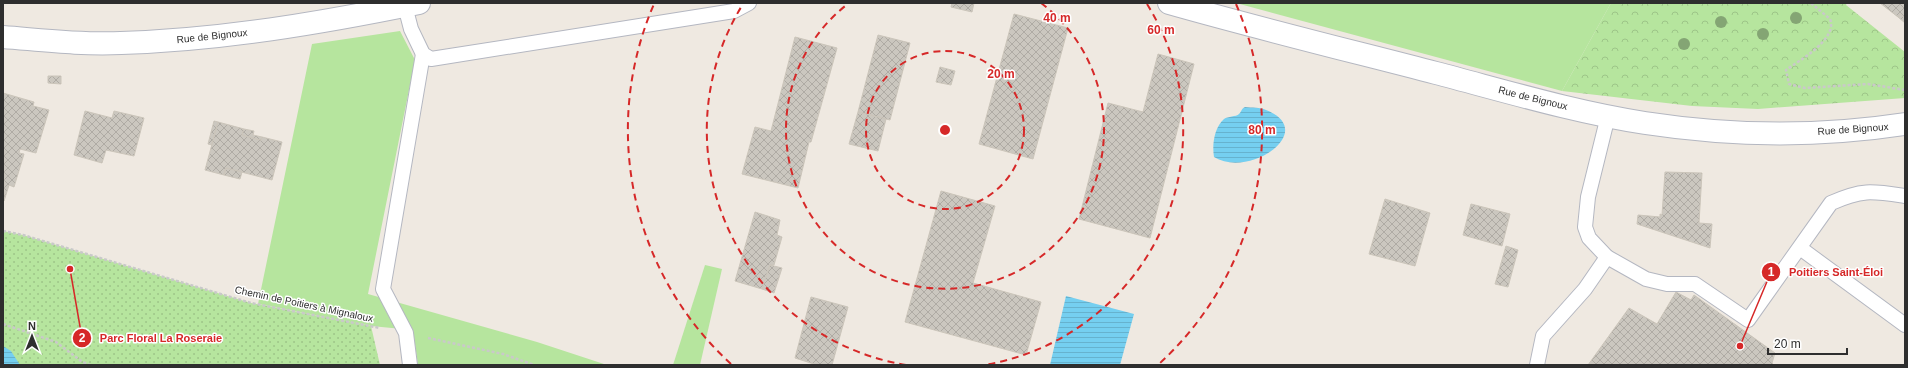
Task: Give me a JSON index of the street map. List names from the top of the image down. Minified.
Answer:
{"streets":{"street":["Rue de Bignoux"],"path":["Chemin de Poitiers à Mignaloux"]},"places":["Parc Floral La Roseraie","Poitiers Saint-Éloi"],"scale_bar":"20 m","north":"top","rings":["40 m","60 m","20 m","80 m"]}
